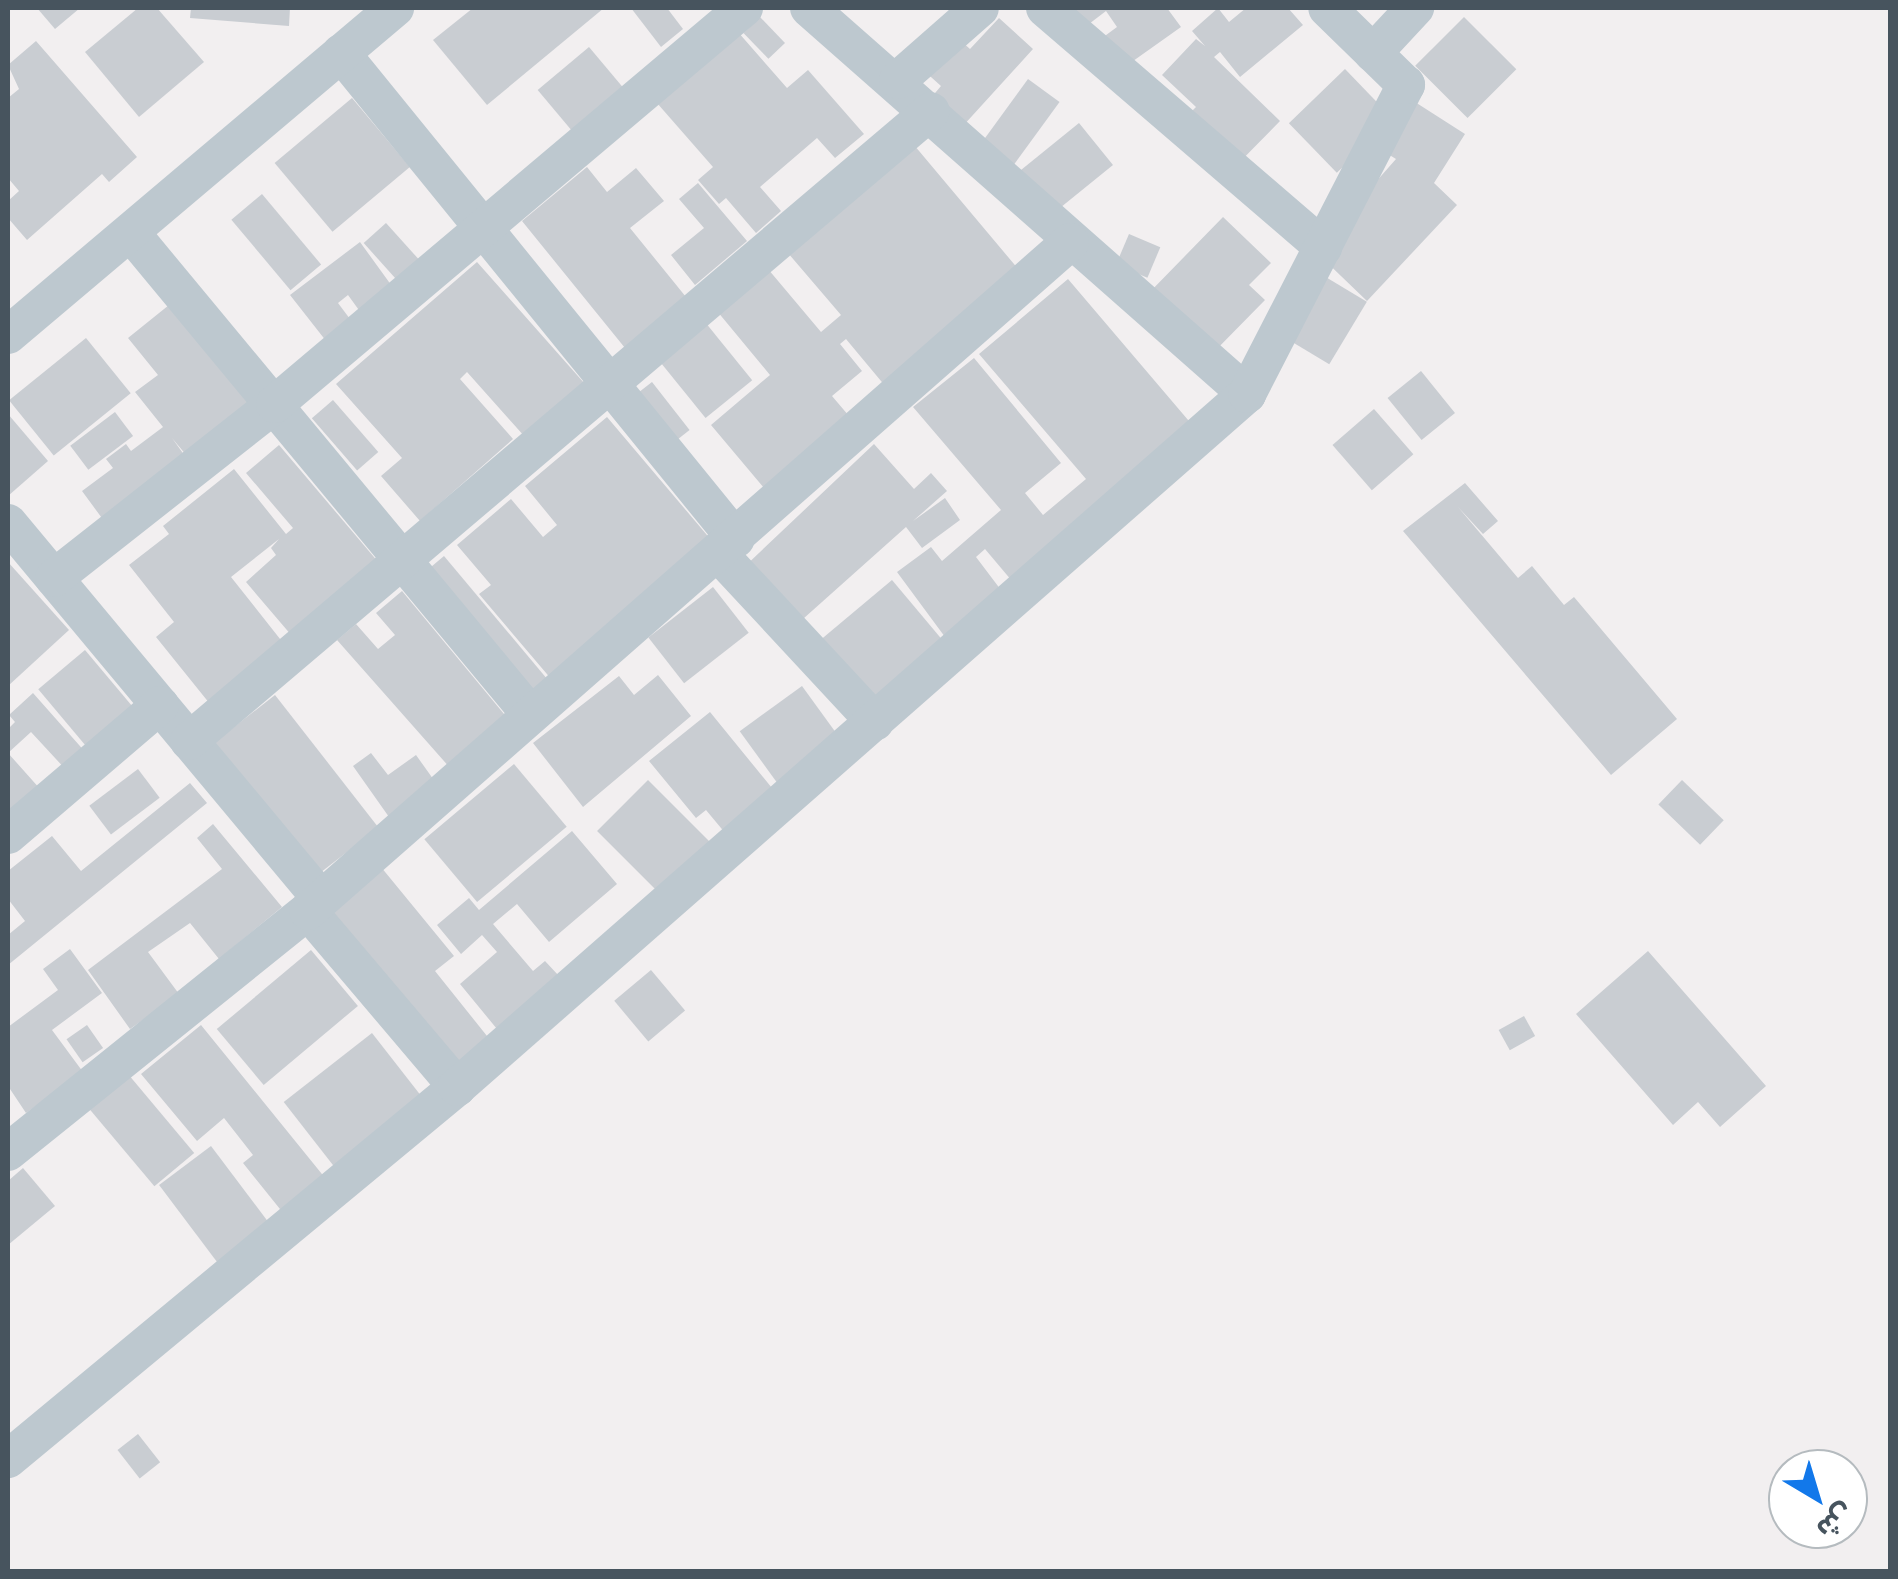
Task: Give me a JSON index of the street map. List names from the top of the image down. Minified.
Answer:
{"north":"bottom right"}
